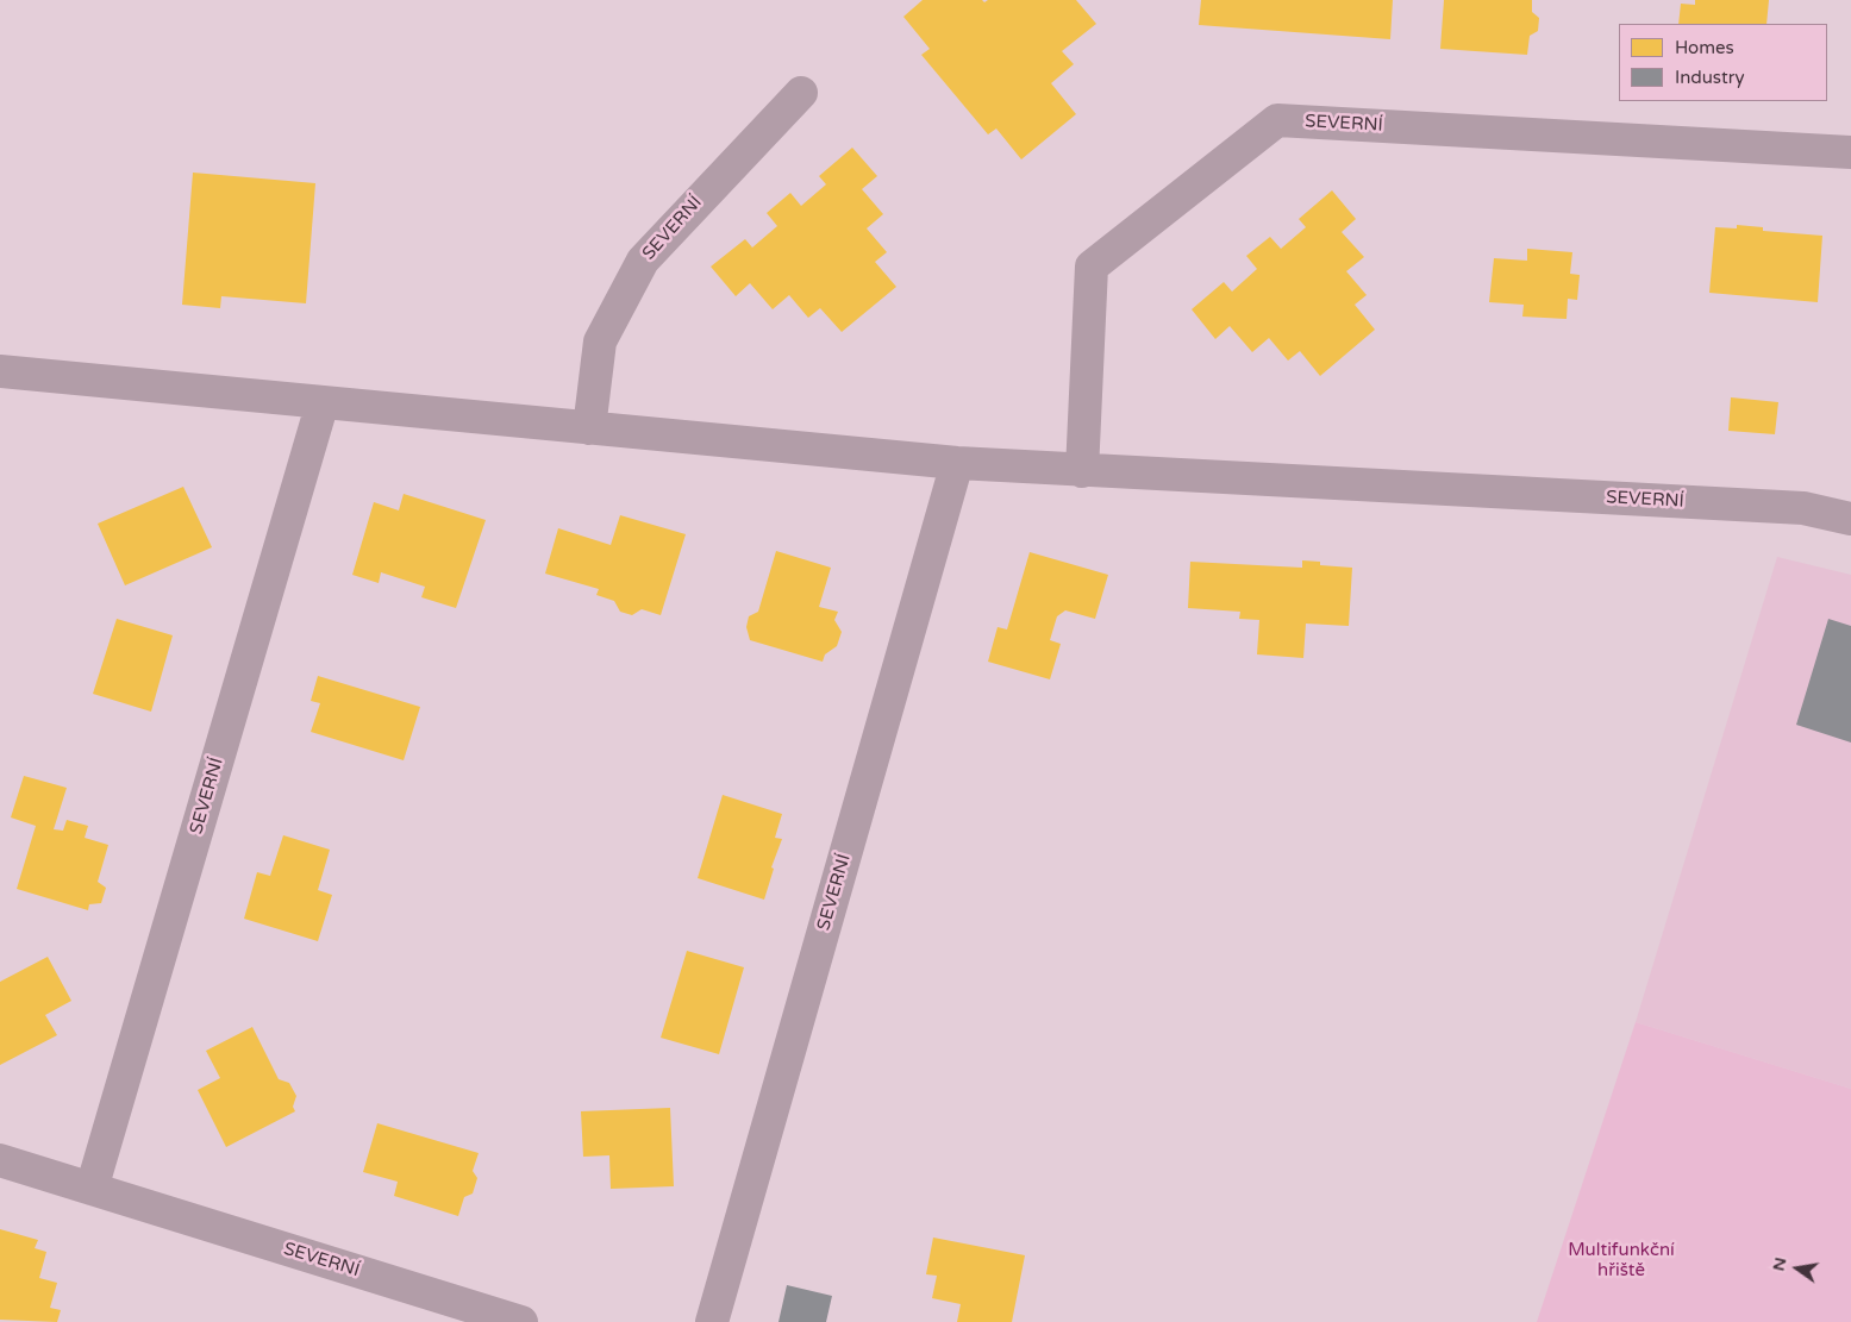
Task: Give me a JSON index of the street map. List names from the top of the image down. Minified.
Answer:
{"streets":{"street":["SEVERNÍ"]},"parks":["Multifunkční hřiště"],"legend":["Homes","Industry"],"north":"left"}
